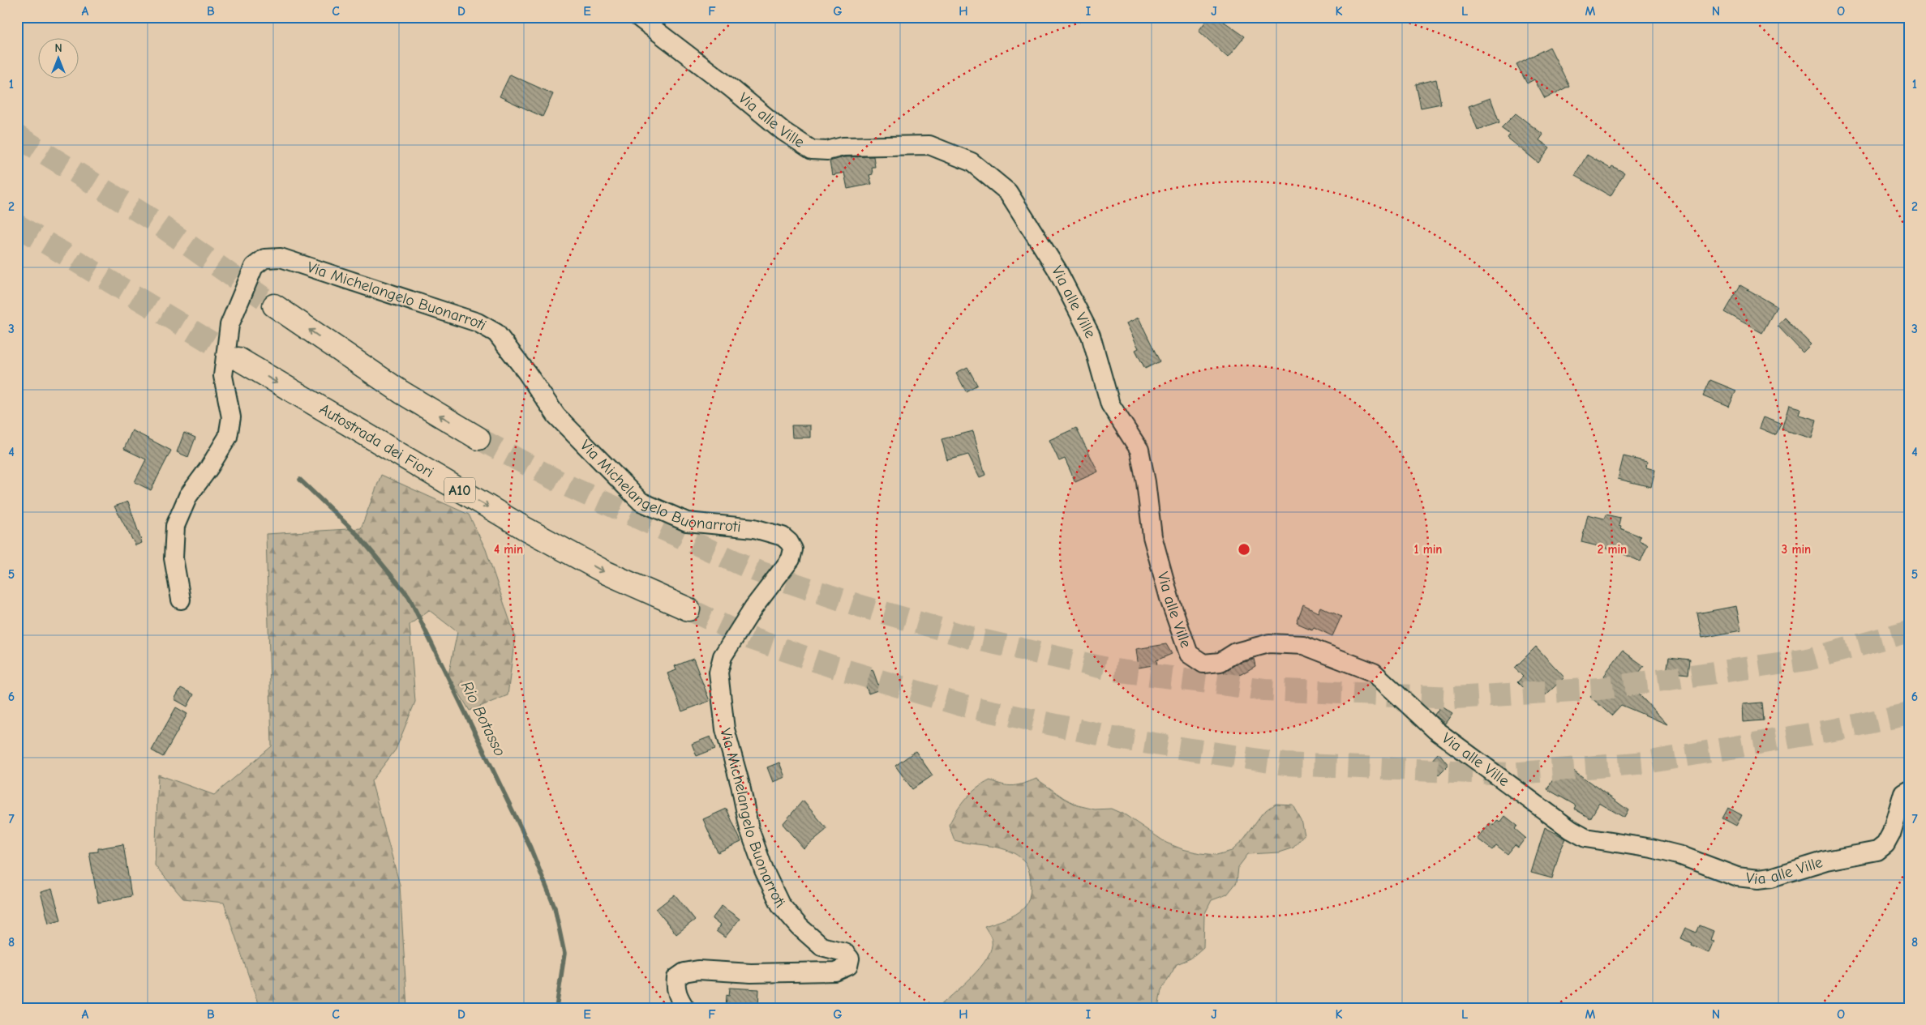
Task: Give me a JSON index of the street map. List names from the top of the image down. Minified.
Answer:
{"streets":{"highway":["Autostrada dei Fiori","A10"],"street":["Via alle Ville","Via Michelangelo Buonarroti"]},"water":["Rio Botasso"],"north":"top","grid":{"columns":["A","B","C","D","E","F","G","H","I","J","K","L","M","N","O"],"rows":["1","2","3","4","5","6","7","8"]},"rings":["1 min","2 min","3 min","4 min"]}
